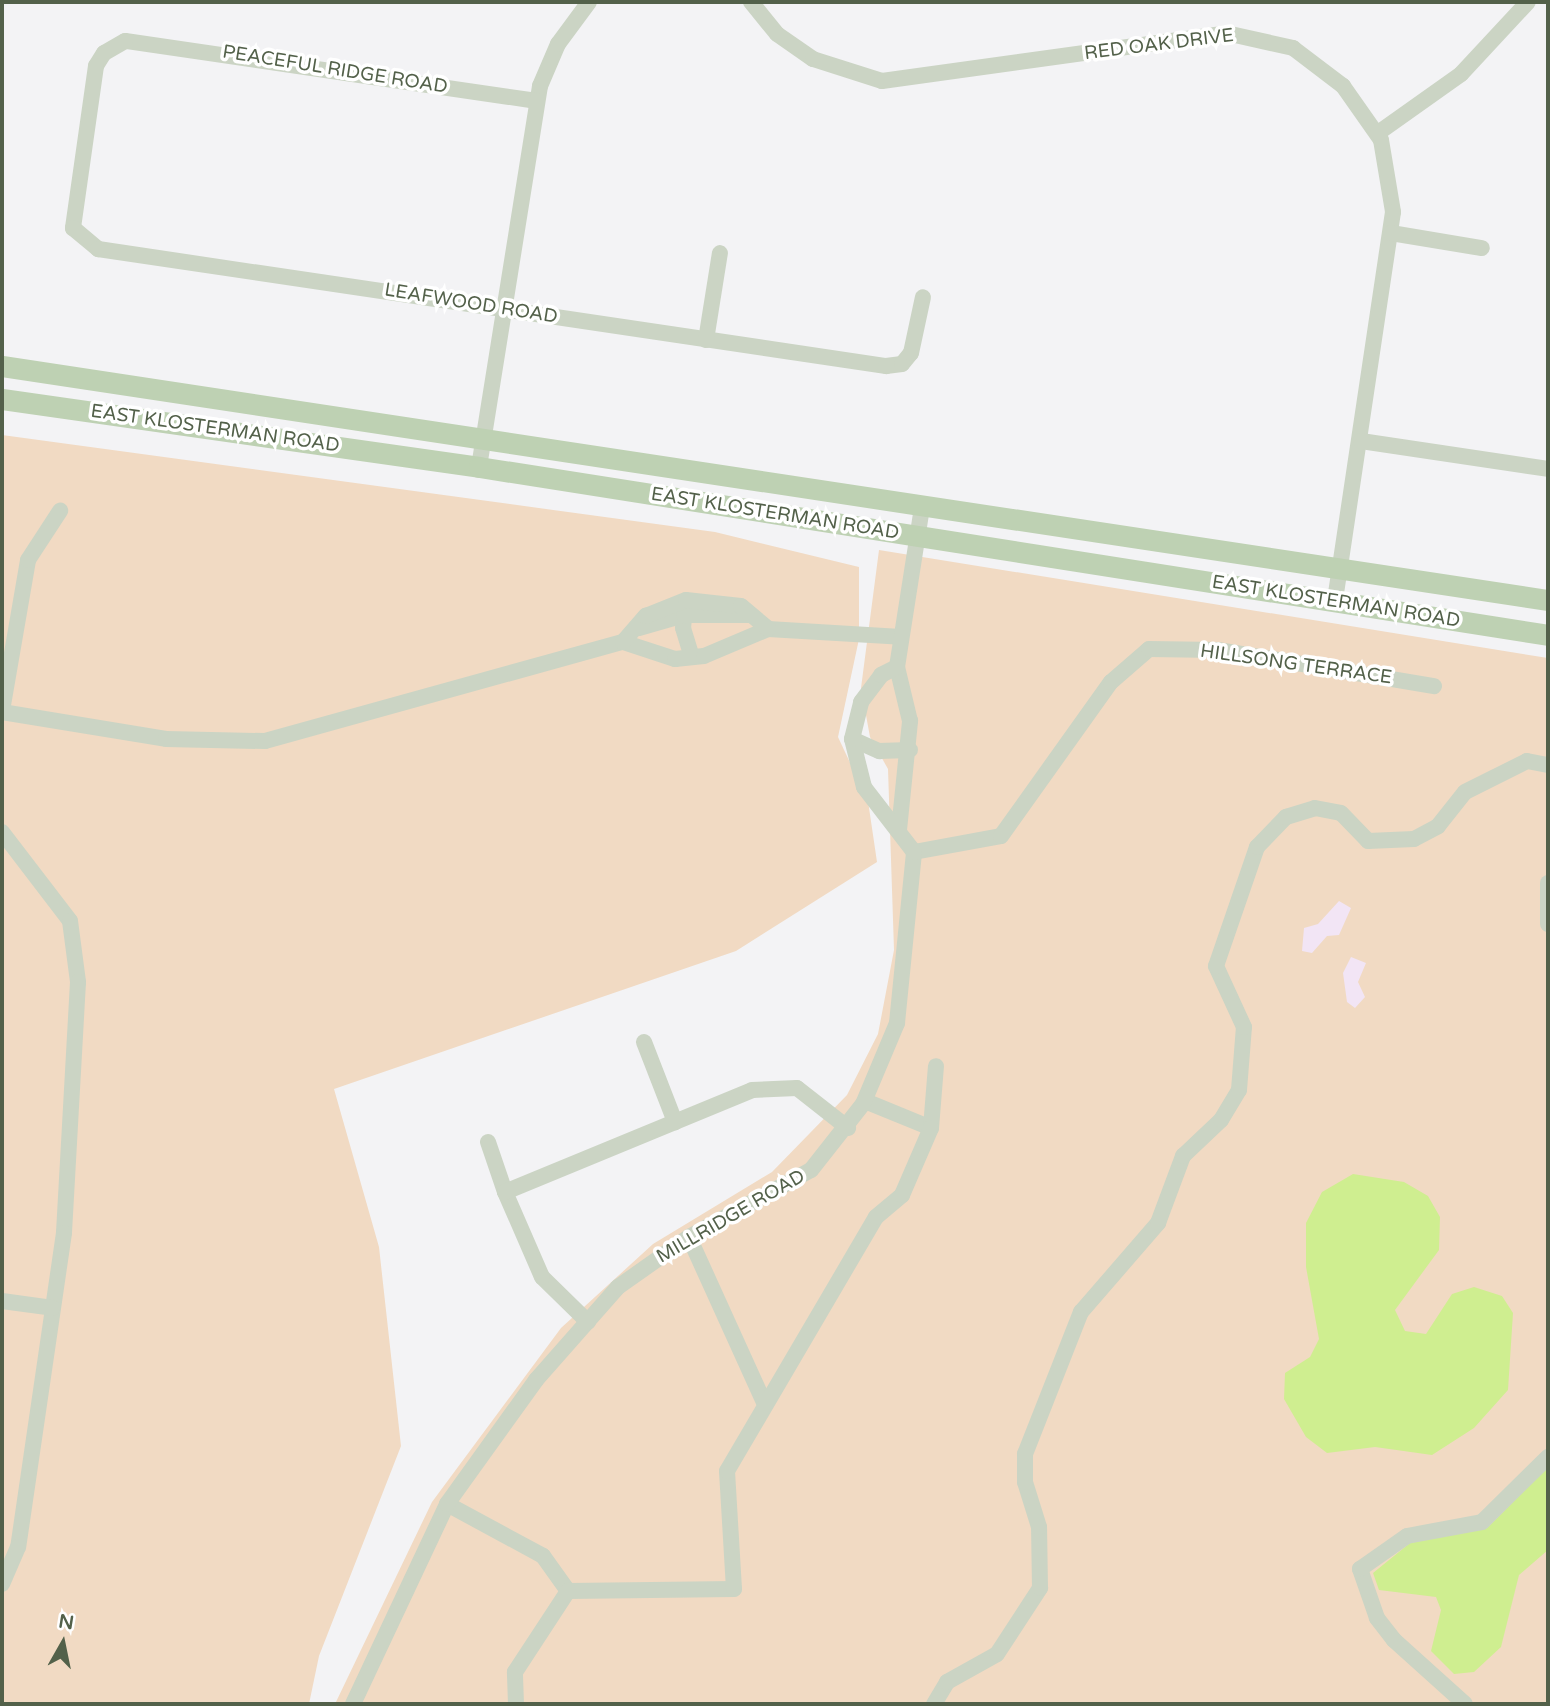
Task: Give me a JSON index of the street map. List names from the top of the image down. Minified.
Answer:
{"streets":{"main road":["EAST KLOSTERMAN ROAD"],"street":["RED OAK DRIVE","PEACEFUL RIDGE ROAD","LEAFWOOD ROAD","HILLSONG TERRACE","MILLRIDGE ROAD"]},"crossings":[["RED OAK DRIVE","EAST KLOSTERMAN ROAD"],["PEACEFUL RIDGE ROAD","LEAFWOOD ROAD"],["HILLSONG TERRACE","MILLRIDGE ROAD"]],"north":"top"}
